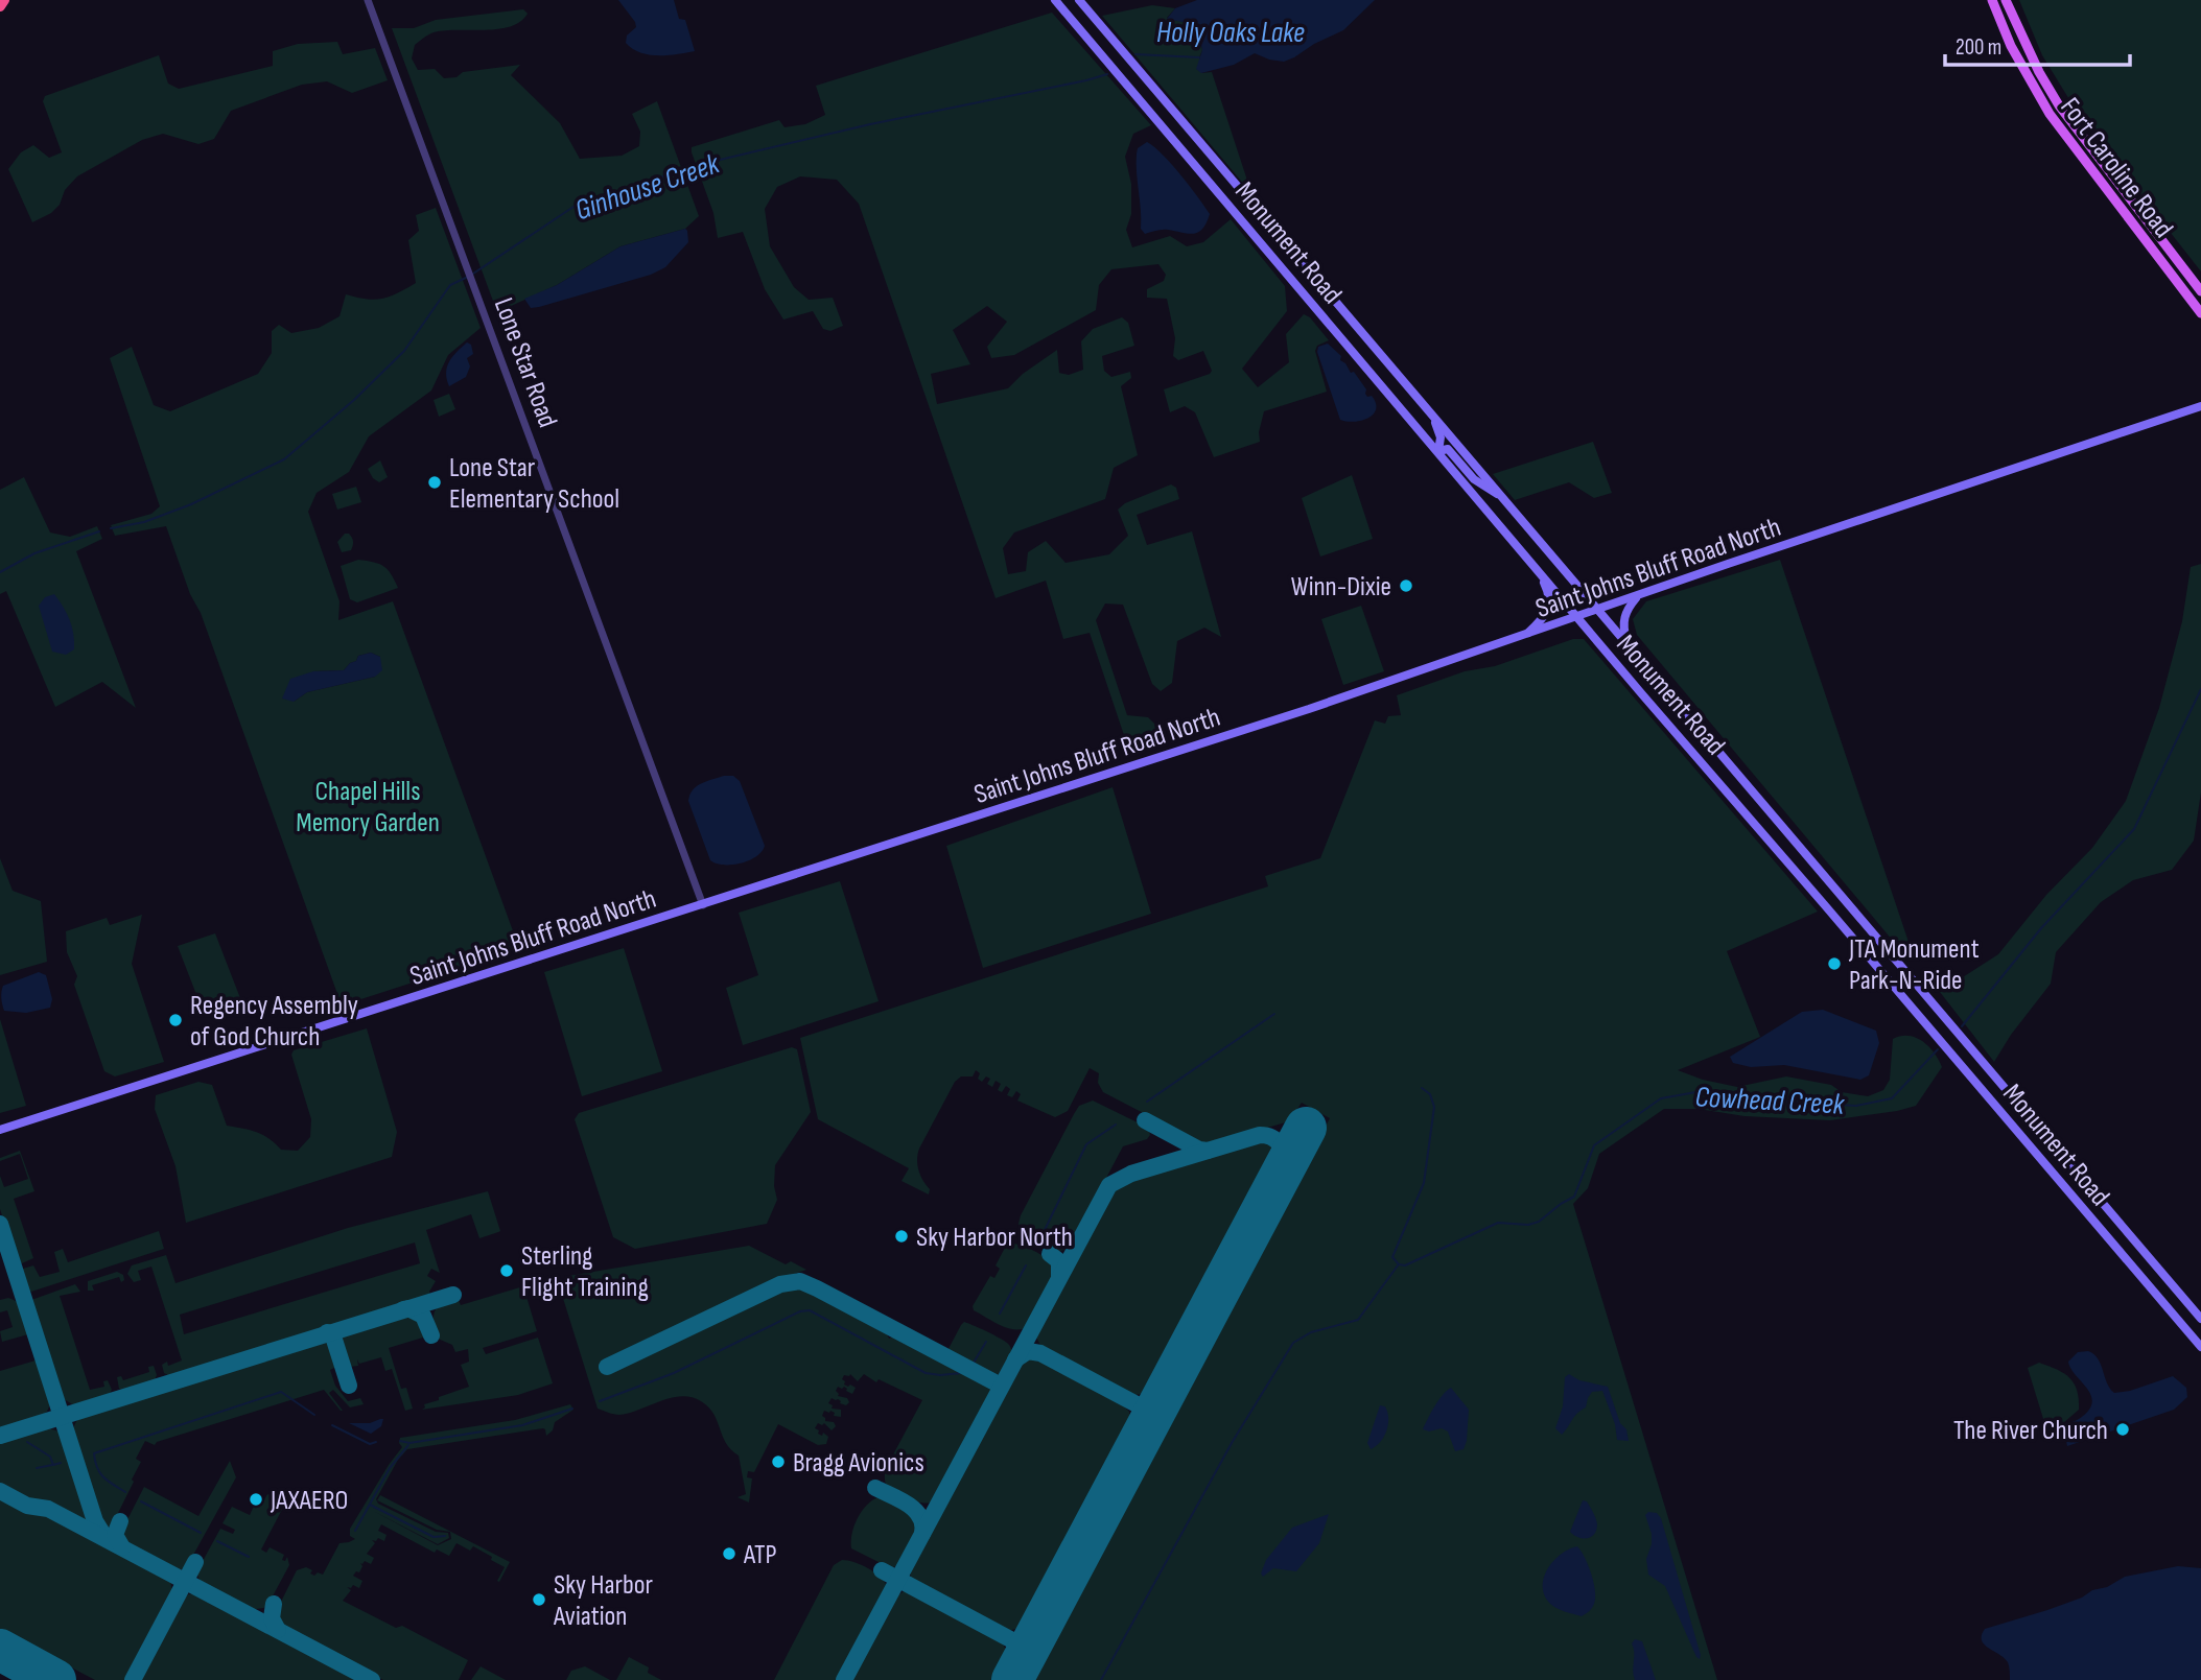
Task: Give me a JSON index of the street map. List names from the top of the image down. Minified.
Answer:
{"streets":{"main road":["Fort Caroline Road","Monument Road","Saint Johns Bluff Road North"],"street":["Lone Star Road"]},"crossings":[["Monument Road","Saint Johns Bluff Road North"],["Lone Star Road","Saint Johns Bluff Road North"]],"water":["Holly Oaks Lake","Ginhouse Creek","Cowhead Creek"],"parks":["Chapel Hills Memory Garden"],"places":["Lone Star Elementary School","Winn-Dixie","JTA Monument Park-N-Ride","Regency Assembly of God Church","Sky Harbor North","Sterling Flight Training","The River Church","Bragg Avionics","JAXAERO","ATP","Sky Harbor Aviation"],"scale_bar":"200 m"}
